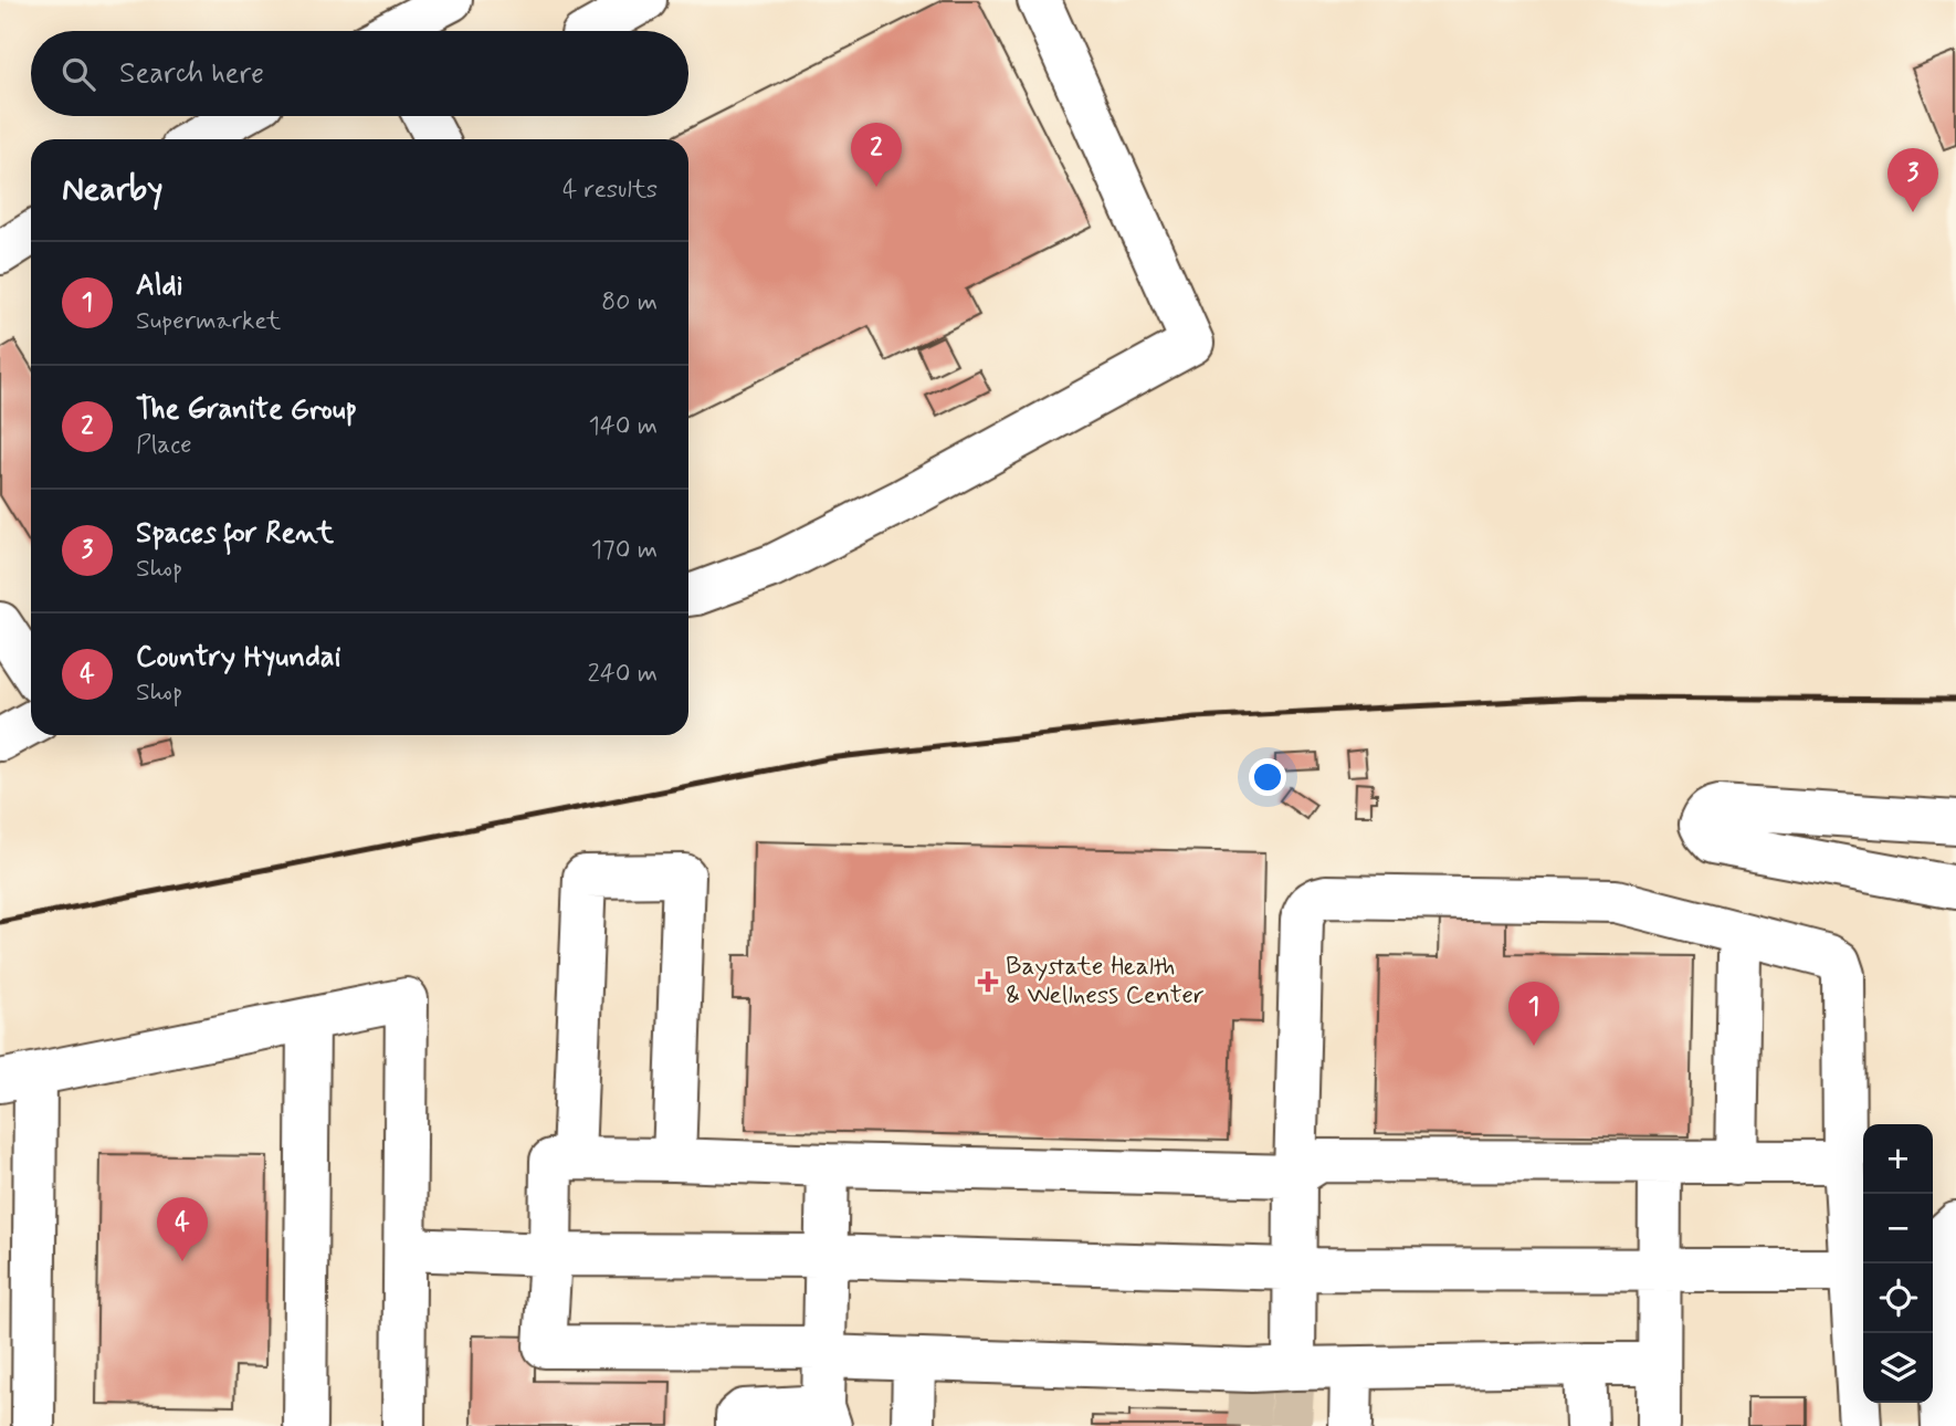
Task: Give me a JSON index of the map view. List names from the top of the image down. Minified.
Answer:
{"places":{"health":["Baystate Health & Wellness Center"]},"page":{"search":"Search here","pins":["2","3","1","4"],"heading":["Nearby","4 results"],"list":[{"mark":"1","name":"Aldi","note":"Supermarket","value":"80 m"},{"mark":"2","name":"The Granite Group","note":"Place","value":"140 m"},{"mark":"3","name":"Spaces for Rent","note":"Shop","value":"170 m"},{"mark":"4","name":"Country Hyundai","note":"Shop","value":"240 m"}],"map_buttons":["+","−"]}}
